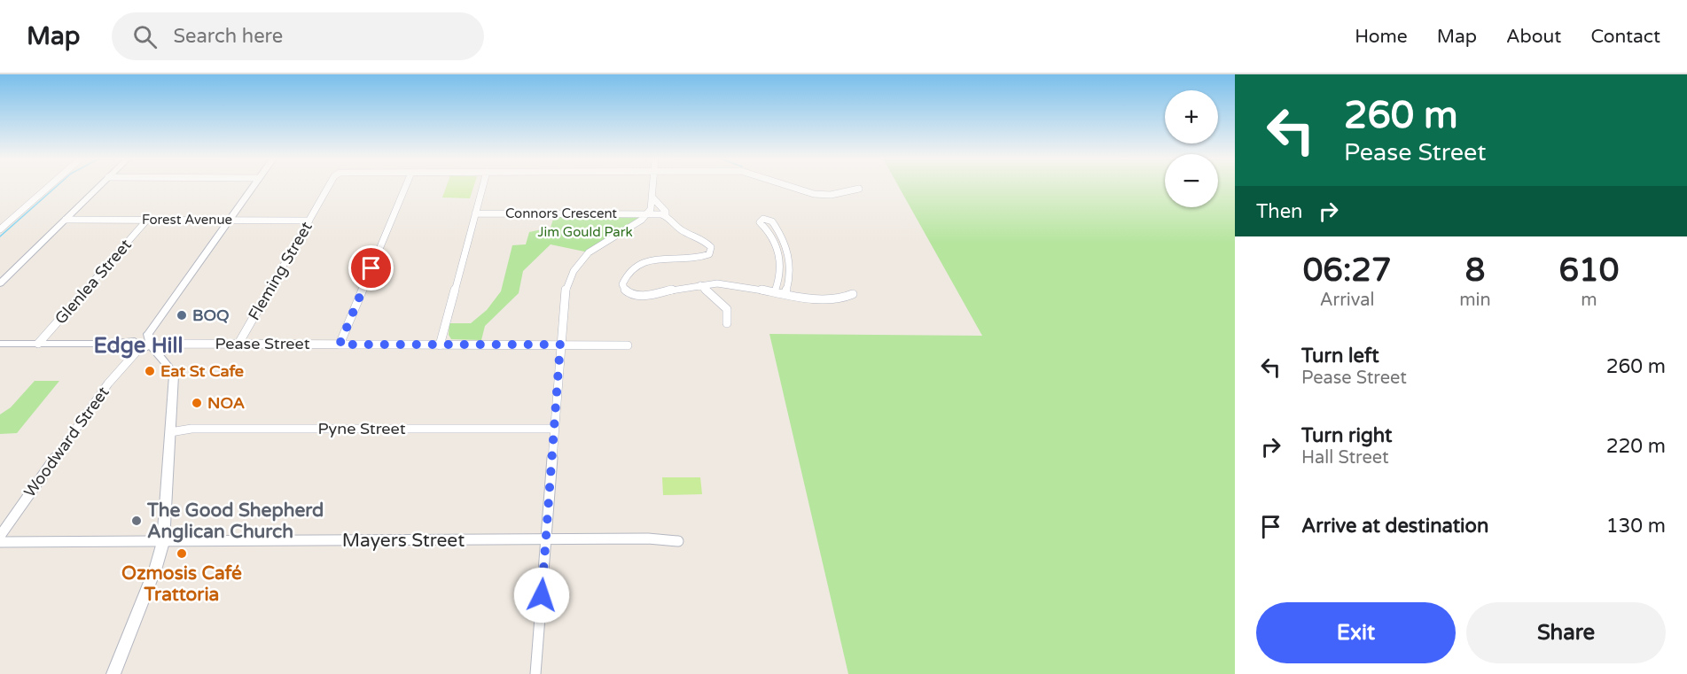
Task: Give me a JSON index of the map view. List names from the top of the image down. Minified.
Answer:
{"streets":{"street":["Connors Crescent","Forest Avenue","Fleming Street","Glenlea Street","Pease Street","Pyne Street","Woodward Street","Mayers Street"]},"crossings":[["Forest Avenue","Fleming Street"],["Forest Avenue","Glenlea Street"],["Forest Avenue","Woodward Street"],["Fleming Street","Pease Street"]],"districts":["Edge Hill"],"parks":["Jim Gould Park"],"places":["BOQ","Eat St Cafe","NOA","The Good Shepherd Anglican Church","Ozmosis Café Trattoria"],"page":{"header":"Map","search":"Search here","nav":["Home","Map","About","Contact"],"turn":["260 m","Pease Street"],"map_buttons":["+","−"],"then":"Then","eta":["06:27","Arrival","8","min","610","m"],"list":[{"name":"Turn left","note":"Pease Street","value":"260 m"},{"name":"Turn right","note":"Hall Street","value":"220 m"},{"name":"Arrive at destination","value":"130 m"}],"buttons":["Exit","Share"]}}
